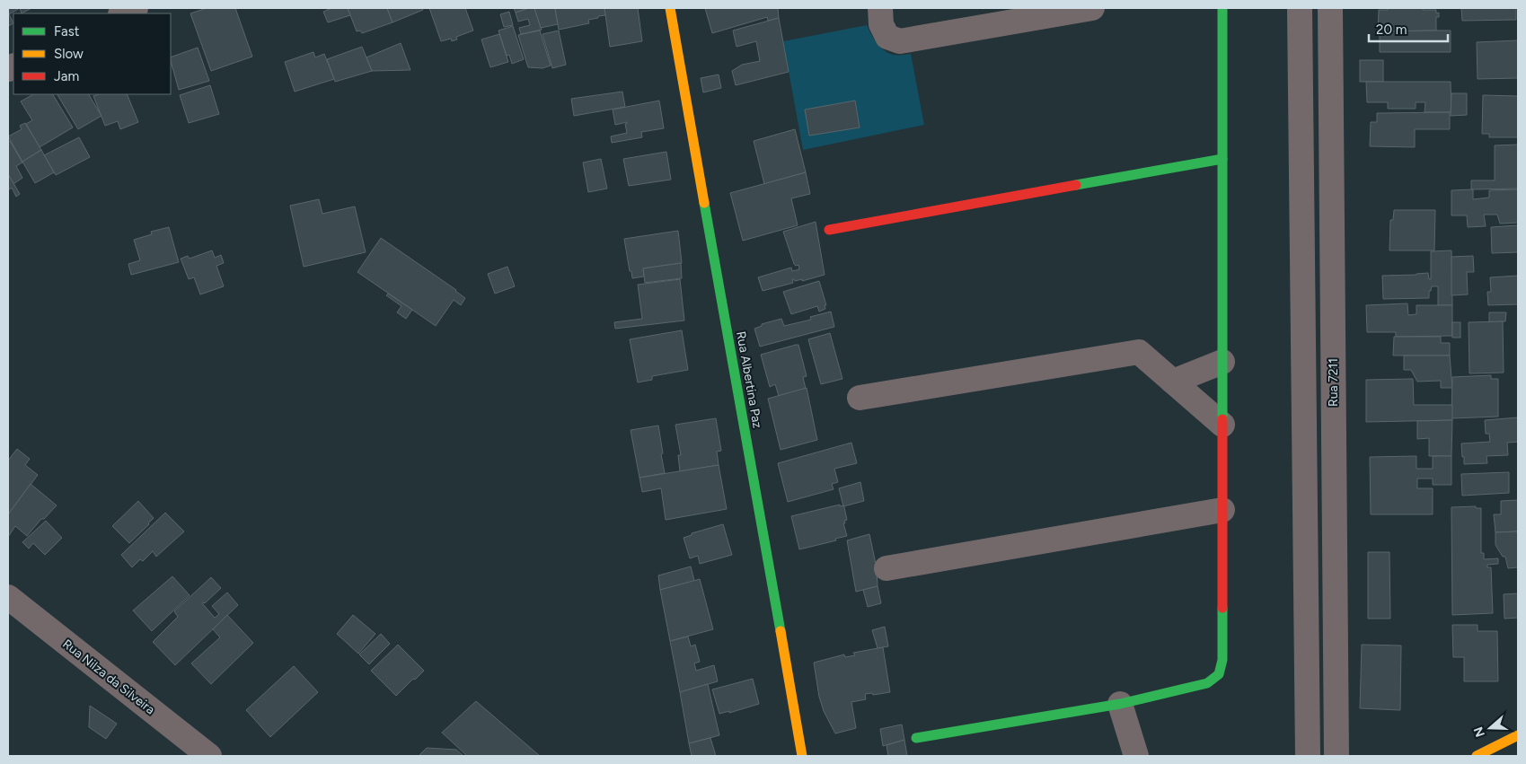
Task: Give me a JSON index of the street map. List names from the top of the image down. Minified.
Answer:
{"streets":{"street":["Rua Albertina Paz","Rua 7211","Rua Nilza da Silveira"]},"legend":["Fast","Slow","Jam"],"scale_bar":"20 m","north":"left"}
